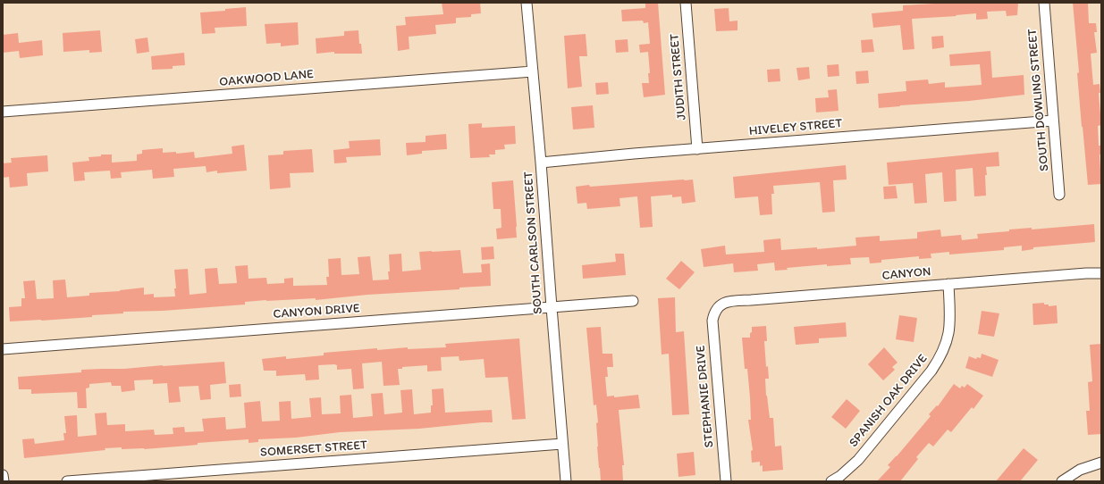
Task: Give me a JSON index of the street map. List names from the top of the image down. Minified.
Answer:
{"streets":{"street":["JUDITH STREET","OAKWOOD LANE","SOUTH DOWLING STREET","HIVELEY STREET","SOUTH CARLSON STREET","CANYON","CANYON DRIVE","STEPHANIE DRIVE","SPANISH OAK DRIVE","SOMERSET STREET"]},"crossings":[["JUDITH STREET","HIVELEY STREET"],["OAKWOOD LANE","SOUTH CARLSON STREET"],["SOUTH DOWLING STREET","HIVELEY STREET"],["HIVELEY STREET","SOUTH CARLSON STREET"],["SOUTH CARLSON STREET","CANYON DRIVE"],["SOUTH CARLSON STREET","SOMERSET STREET"],["CANYON","STEPHANIE DRIVE"],["CANYON","SPANISH OAK DRIVE"]]}
